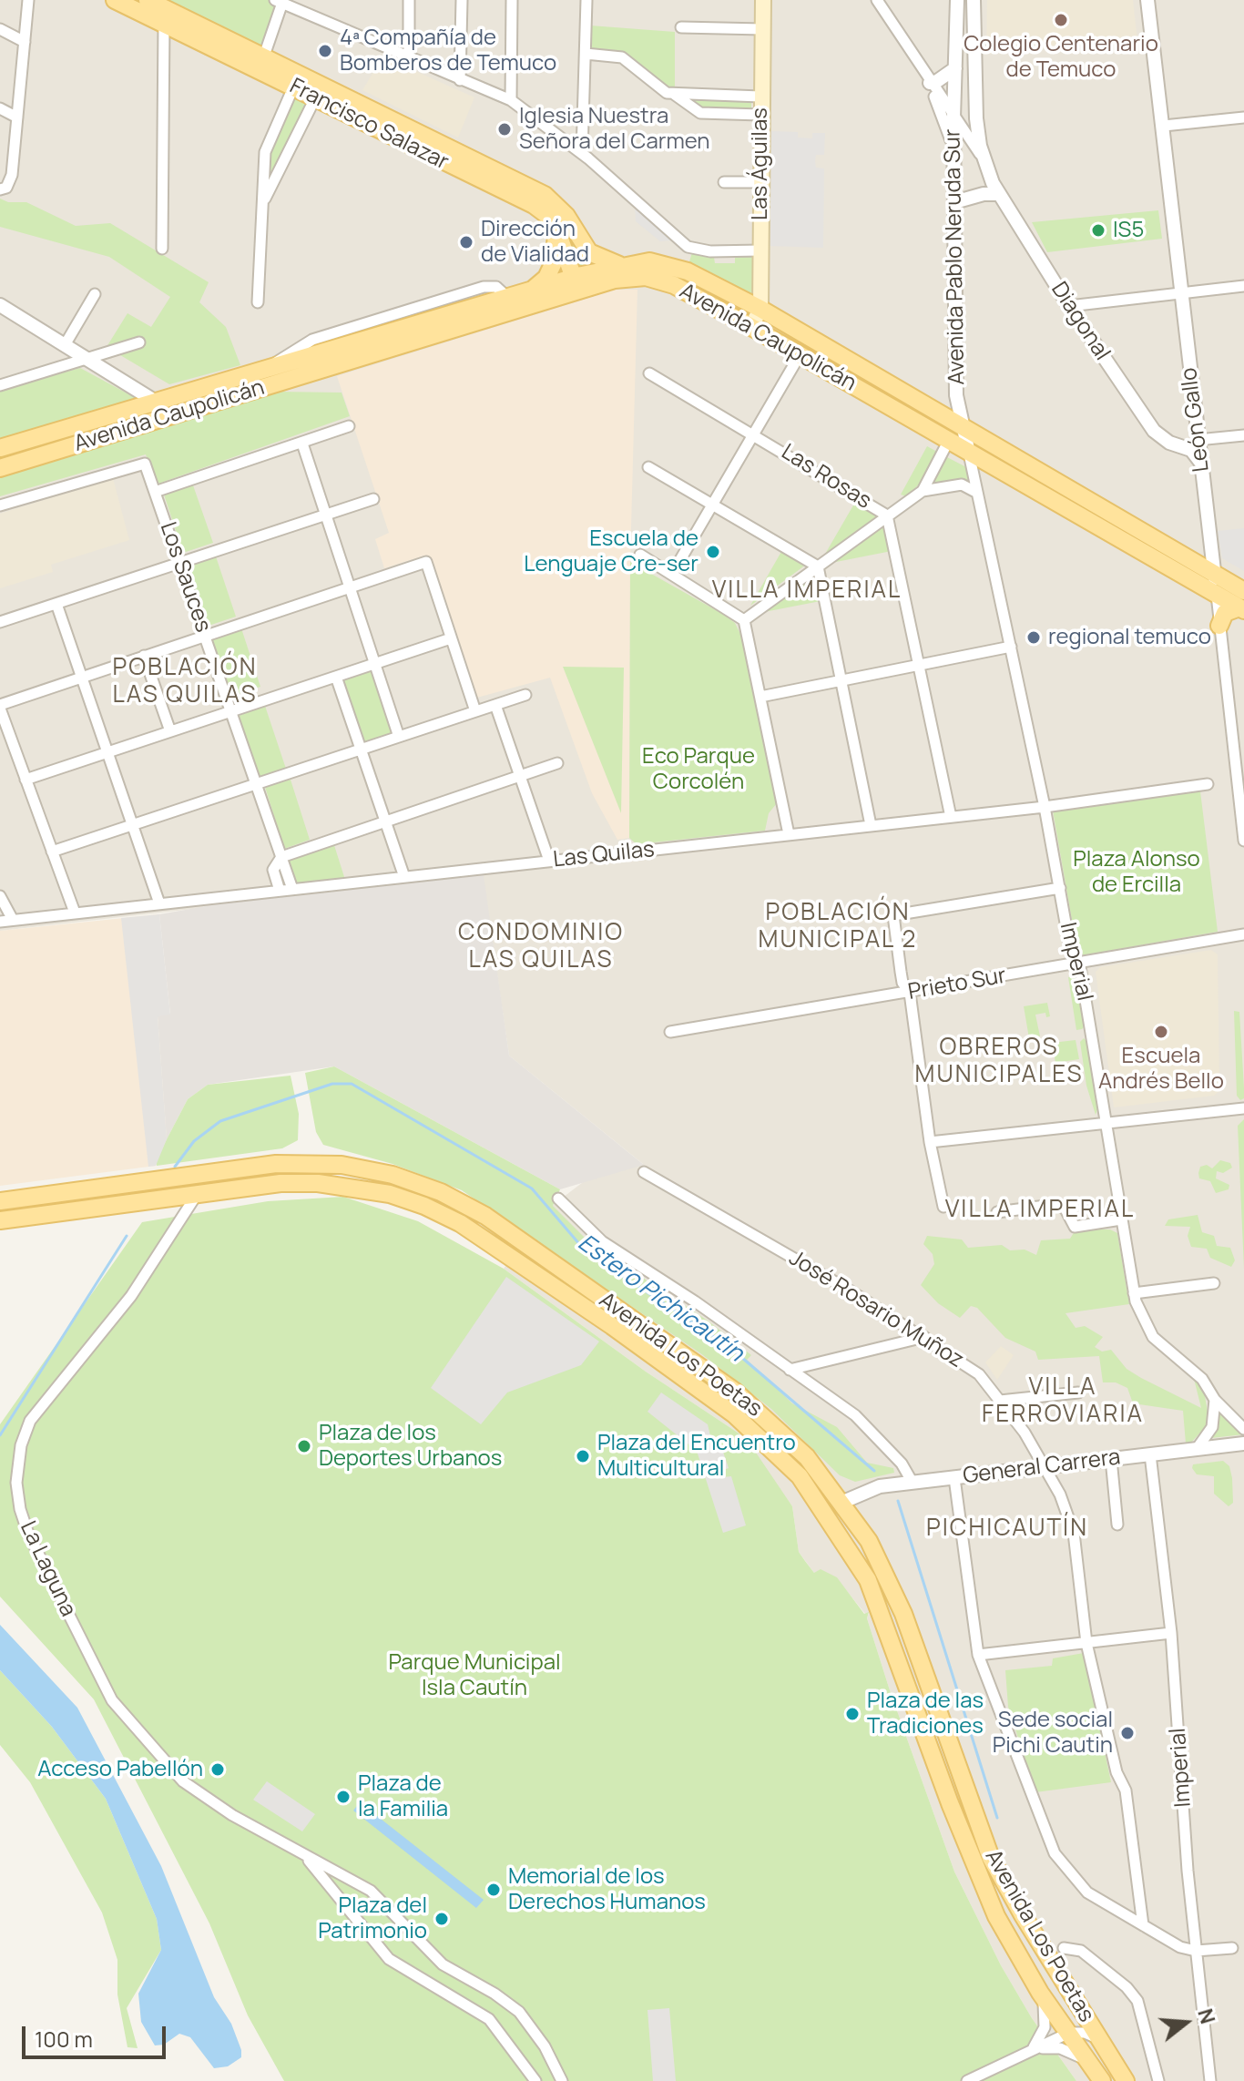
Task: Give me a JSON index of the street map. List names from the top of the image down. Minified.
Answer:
{"streets":{"main road":["Francisco Salazar","Las Águilas","Avenida Caupolicán","Avenida Los Poetas"],"street":["Avenida Pablo Neruda Sur","Diagonal","León Gallo","Las Rosas","Los Sauces","Las Quilas","Imperial","Prieto Sur","José Rosario Muñoz","General Carrera","La Laguna"]},"crossings":[["Francisco Salazar","Avenida Caupolicán"],["Las Águilas","Avenida Caupolicán"],["Avenida Pablo Neruda Sur","Avenida Caupolicán"],["Avenida Pablo Neruda Sur","Imperial"],["Diagonal","León Gallo"],["Avenida Caupolicán","León Gallo"],["Avenida Caupolicán","Imperial"],["Las Rosas","Las Quilas"],["Los Sauces","Las Quilas"],["Las Quilas","Imperial"],["Imperial","Prieto Sur"],["Imperial","General Carrera"],["José Rosario Muñoz","General Carrera"],["Avenida Los Poetas","General Carrera"],["Avenida Los Poetas","La Laguna"]],"districts":["VILLA IMPERIAL","POBLACIÓN LAS QUILAS","POBLACIÓN MUNICIPAL 2","CONDOMINIO LAS QUILAS","OBREROS MUNICIPALES","VILLA IMPERIAL","VILLA FERROVIARIA","PICHICAUTÍN"],"water":["Estero Pichicautín"],"parks":["Eco Parque Corcolén","Plaza Alonso de Ercilla","Parque Municipal Isla Cautín"],"places":["Colegio Centenario de Temuco","4ª Compañía de Bomberos de Temuco","Iglesia Nuestra Señora del Carmen","IS5","Dirección de Vialidad","Escuela de Lenguaje Cre-ser","regional temuco","Escuela Andrés Bello","Plaza de los Deportes Urbanos","Plaza del Encuentro Multicultural","Plaza de las Tradiciones","Sede social Pichi Cautin","Acceso Pabellón","Plaza de la Familia","Memorial de los Derechos Humanos","Plaza del Patrimonio"],"scale_bar":"100 m","north":"right"}
